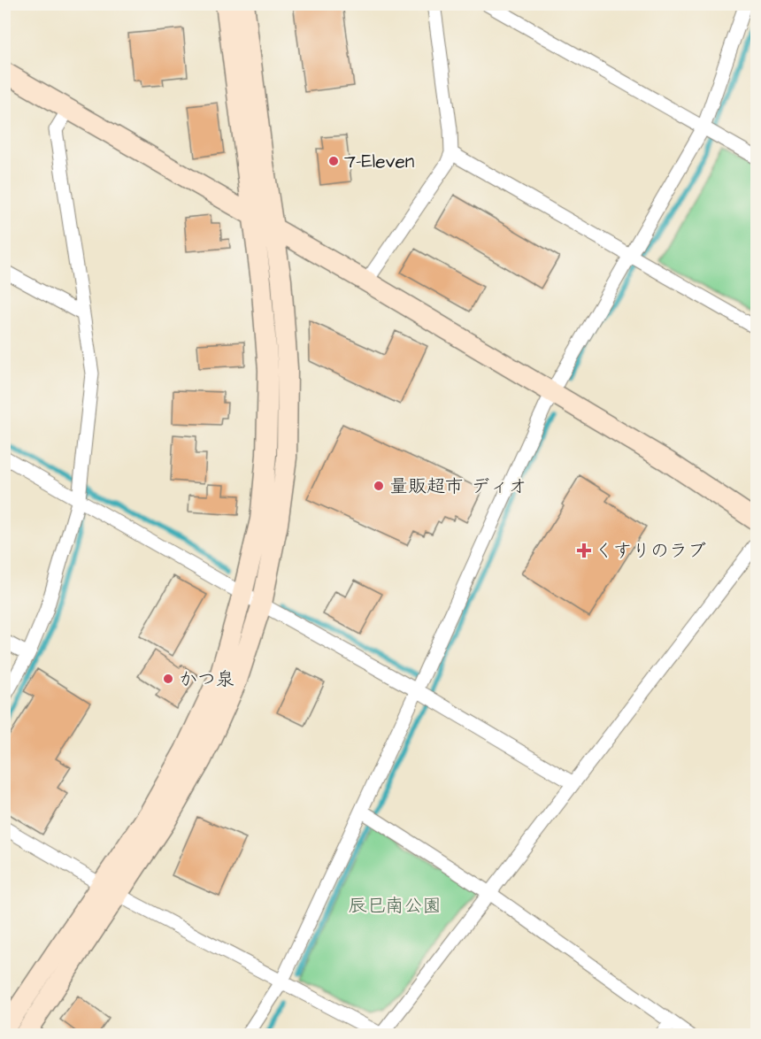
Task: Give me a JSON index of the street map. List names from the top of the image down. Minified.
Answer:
{"parks":["辰巳南公園"],"places":{"other":["7-Eleven","量販超市 ディオ","かつ泉"],"health":["くすりのラブ"]}}
